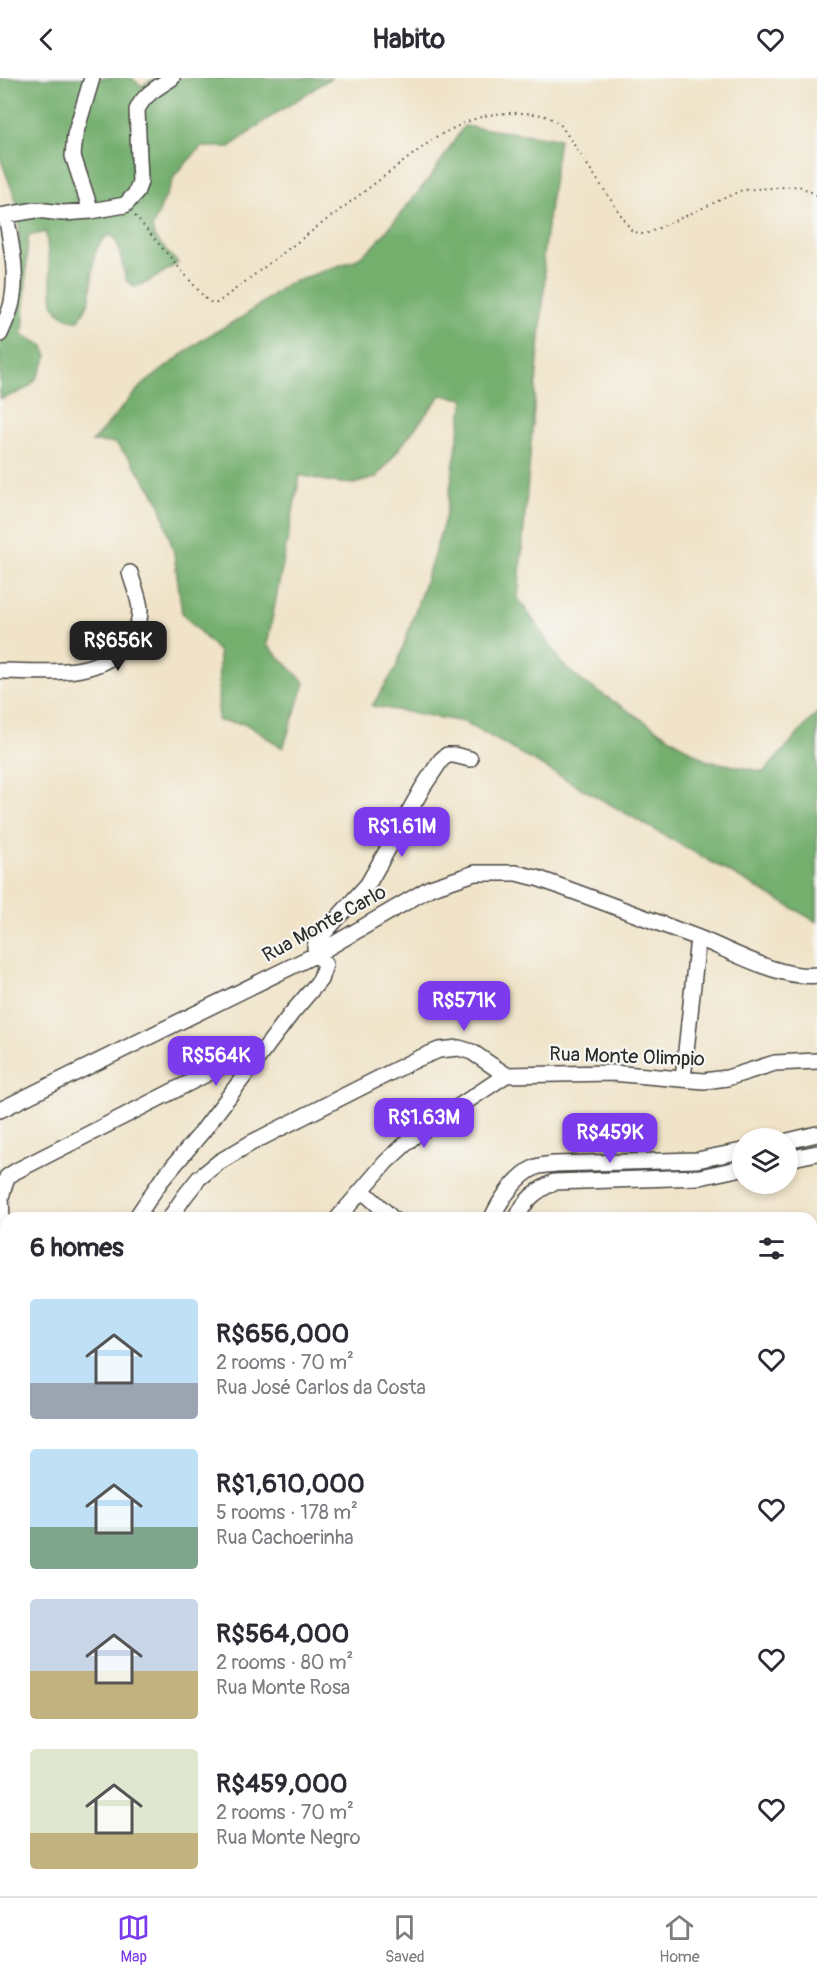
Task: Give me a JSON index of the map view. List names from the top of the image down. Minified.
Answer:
{"streets":{"street":["Rua Monte Carlo","Rua Monte Olimpio"]},"page":{"header":"Habito","price":["R$656K","R$1.61M","R$571K","R$564K","R$1.63M","R$459K"],"heading":"6 homes","list":[{"name":"R$656,000","note":"2 rooms · 70 m² · Rua José Carlos da Costa"},{"name":"R$1,610,000","note":"5 rooms · 178 m² · Rua Cachoerinha"},{"name":"R$564,000","note":"2 rooms · 80 m² · Rua Monte Rosa"},{"name":"R$459,000","note":"2 rooms · 70 m² · Rua Monte Negro"}],"tabs":["Map","Saved","Home"]}}
